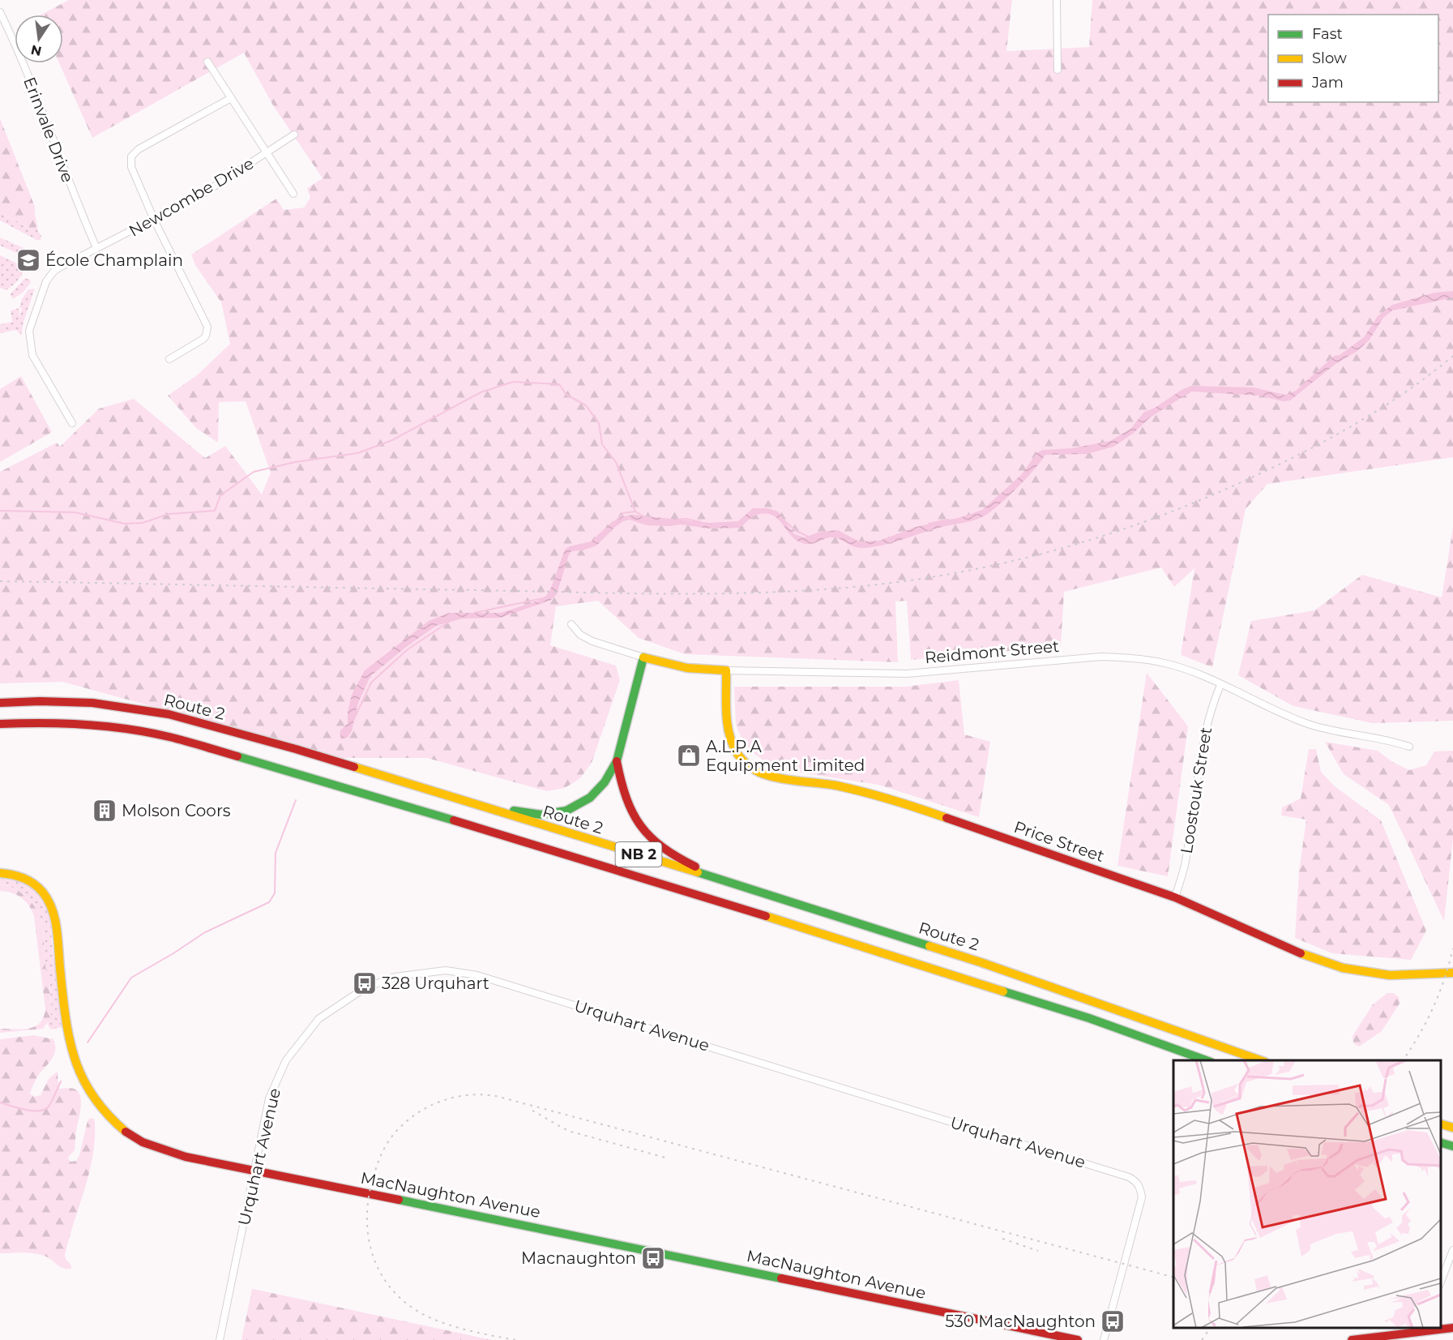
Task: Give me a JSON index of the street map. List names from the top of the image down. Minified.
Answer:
{"streets":{"main road":["Reidmont Street","Route 2","Price Street","NB 2","MacNaughton Avenue"],"street":["Erinvale Drive","Newcombe Drive","Loostouk Street","Urquhart Avenue"]},"crossings":[["Erinvale Drive","Newcombe Drive"],["Reidmont Street","Loostouk Street"],["Reidmont Street","Price Street"],["Loostouk Street","Price Street"],["Urquhart Avenue","MacNaughton Avenue"]],"places":{"school or university":["École Champlain"],"shop":["A.L.P.A Equipment Limited"],"building":["Molson Coors"],"bus stop":["328 Urquhart","Macnaughton","530 MacNaughton"]},"legend":["Fast","Slow","Jam"],"north":"bottom"}
